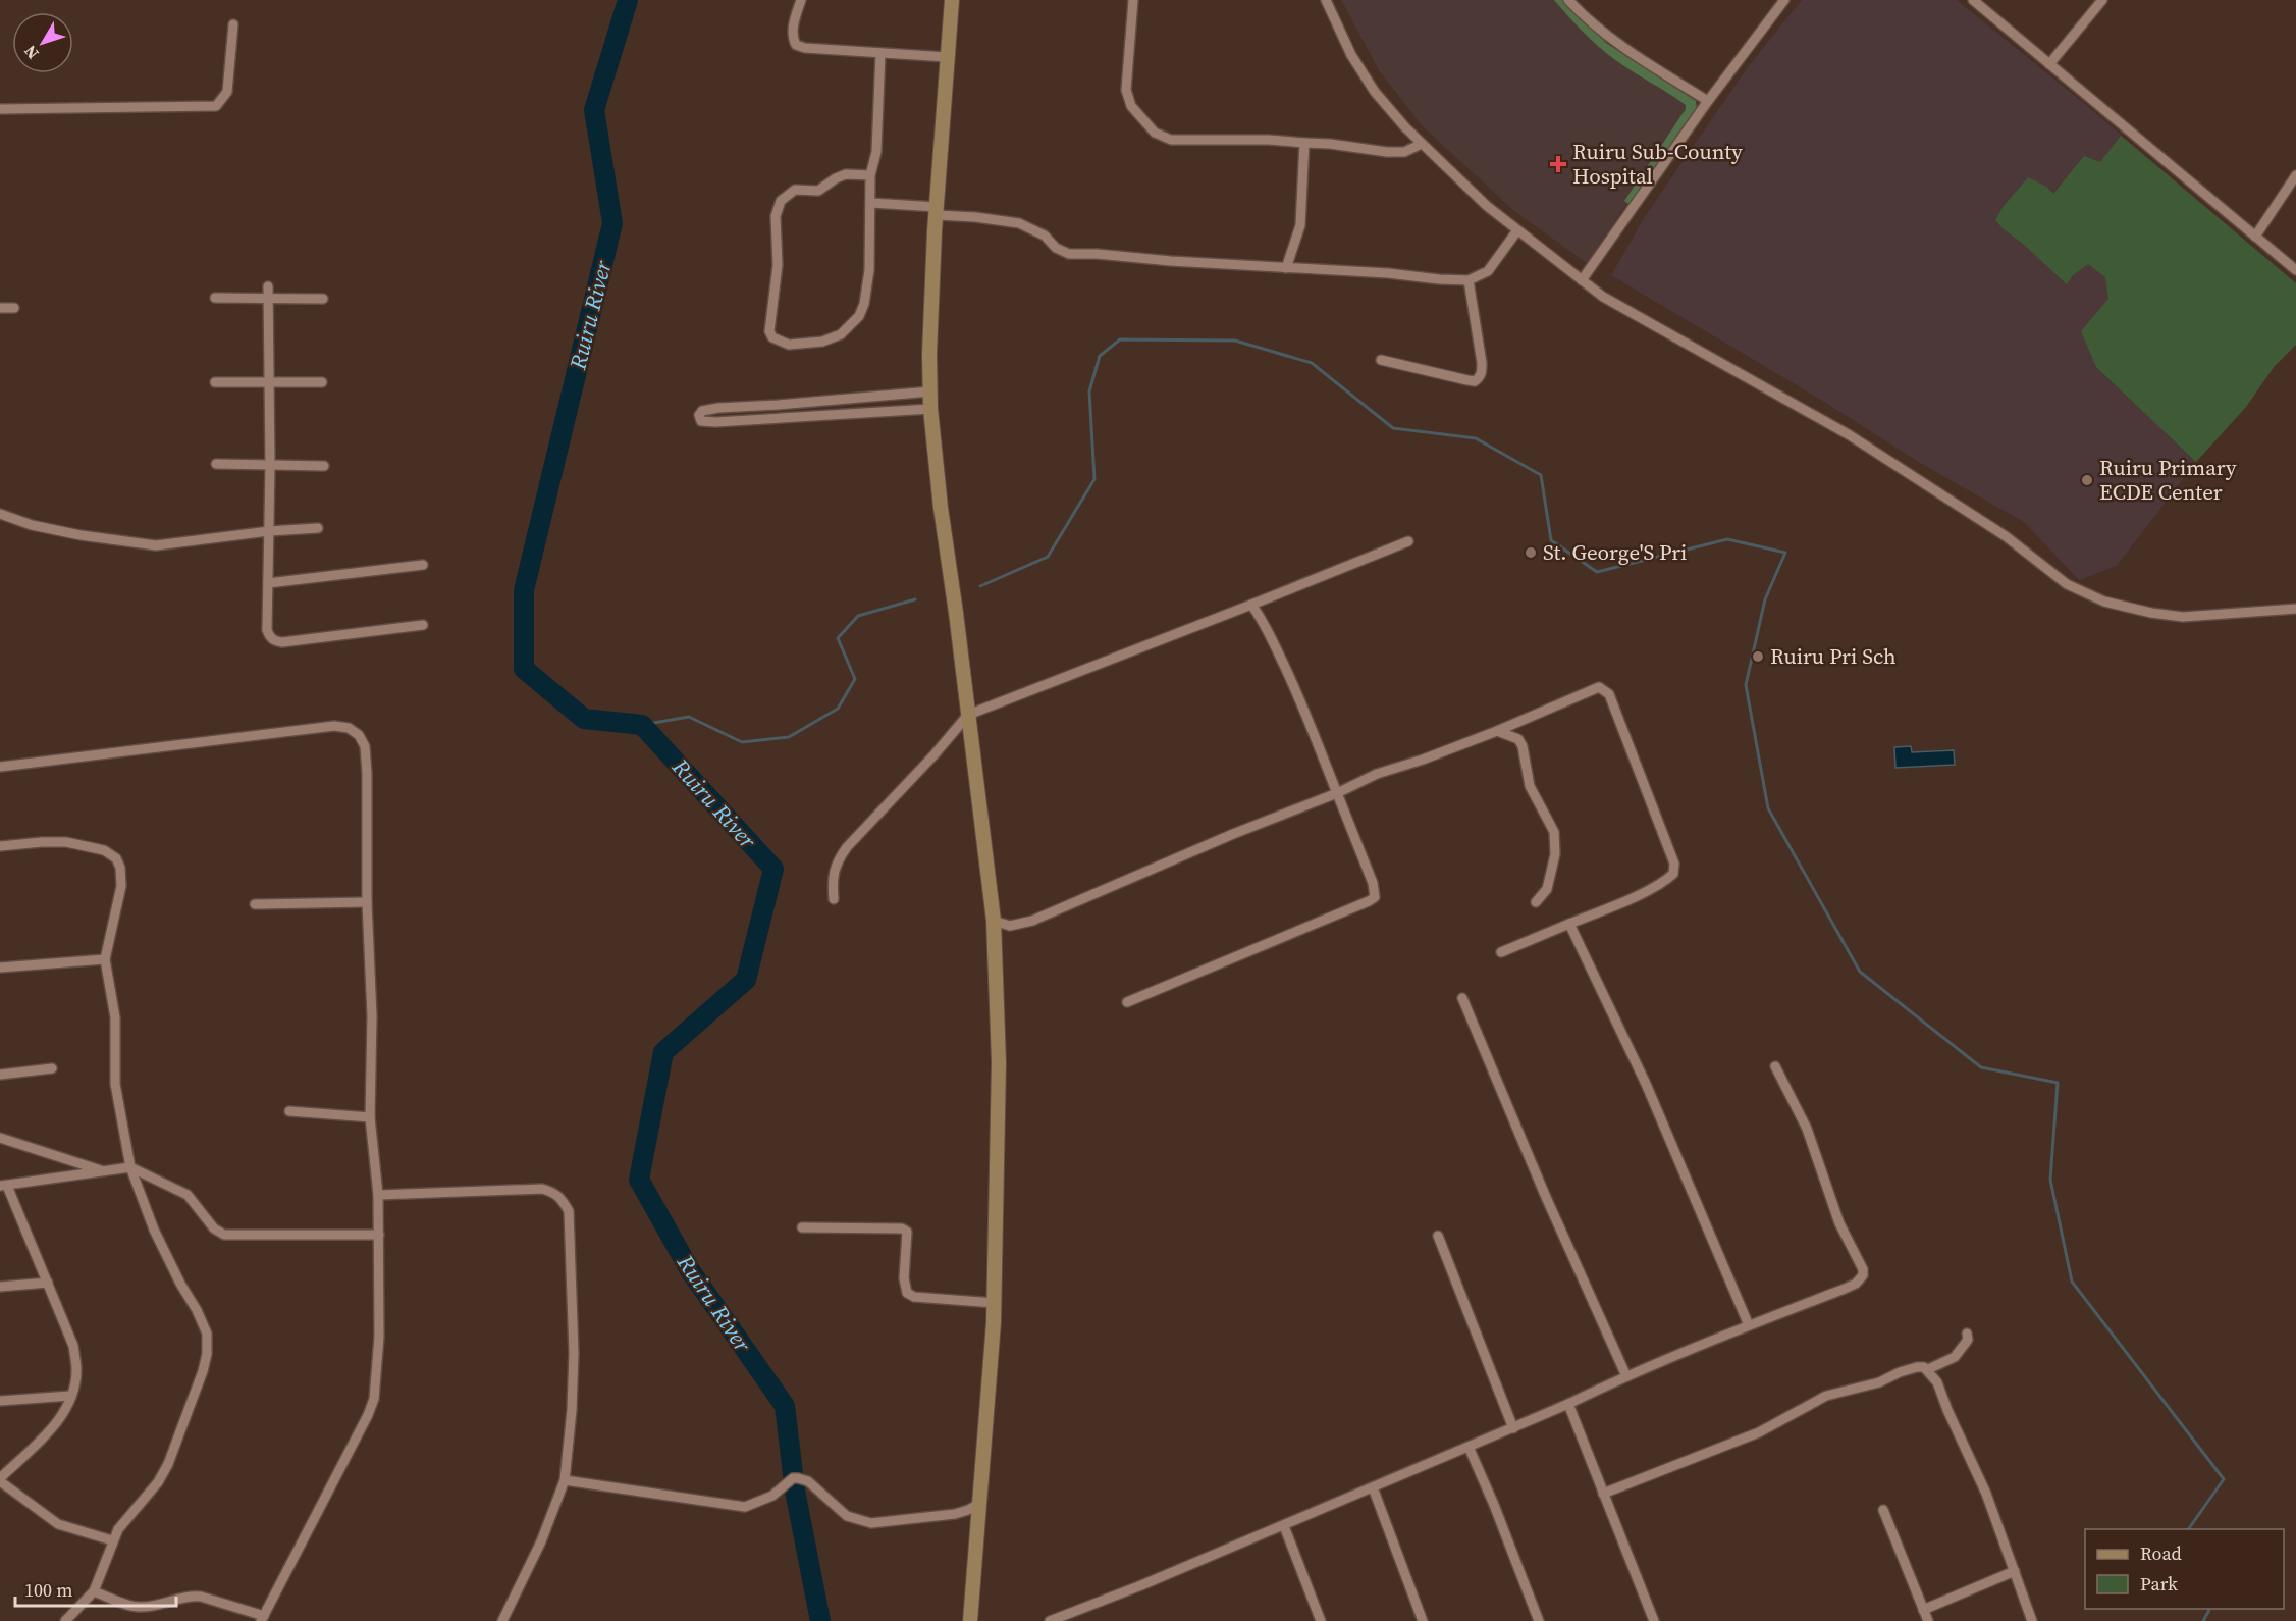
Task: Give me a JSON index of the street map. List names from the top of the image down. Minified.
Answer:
{"water":["Ruiru River"],"places":{"health":["Ruiru Sub-County Hospital"],"other":["Ruiru Primary ECDE Center","St. George'S Pri","Ruiru Pri Sch"]},"legend":["Road","Park"],"scale_bar":"100 m","north":"bottom left"}
